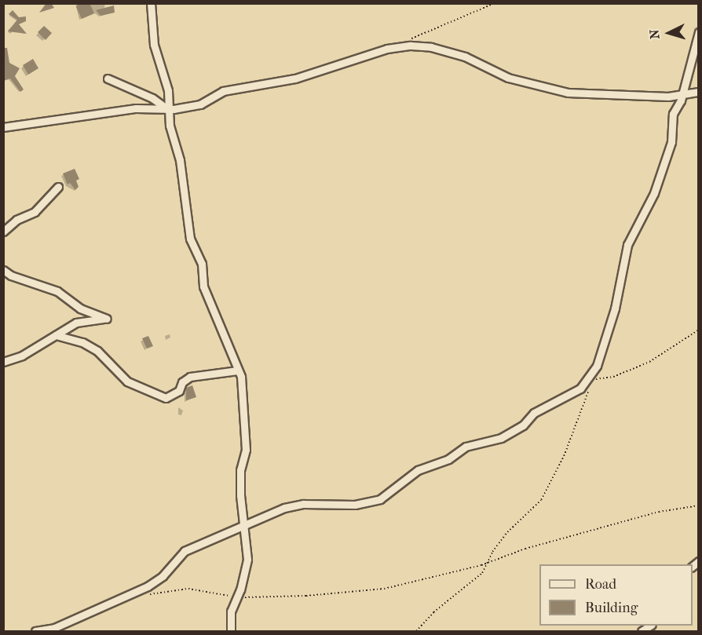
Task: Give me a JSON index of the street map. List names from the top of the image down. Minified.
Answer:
{"legend":["Road","Building"],"north":"left"}
